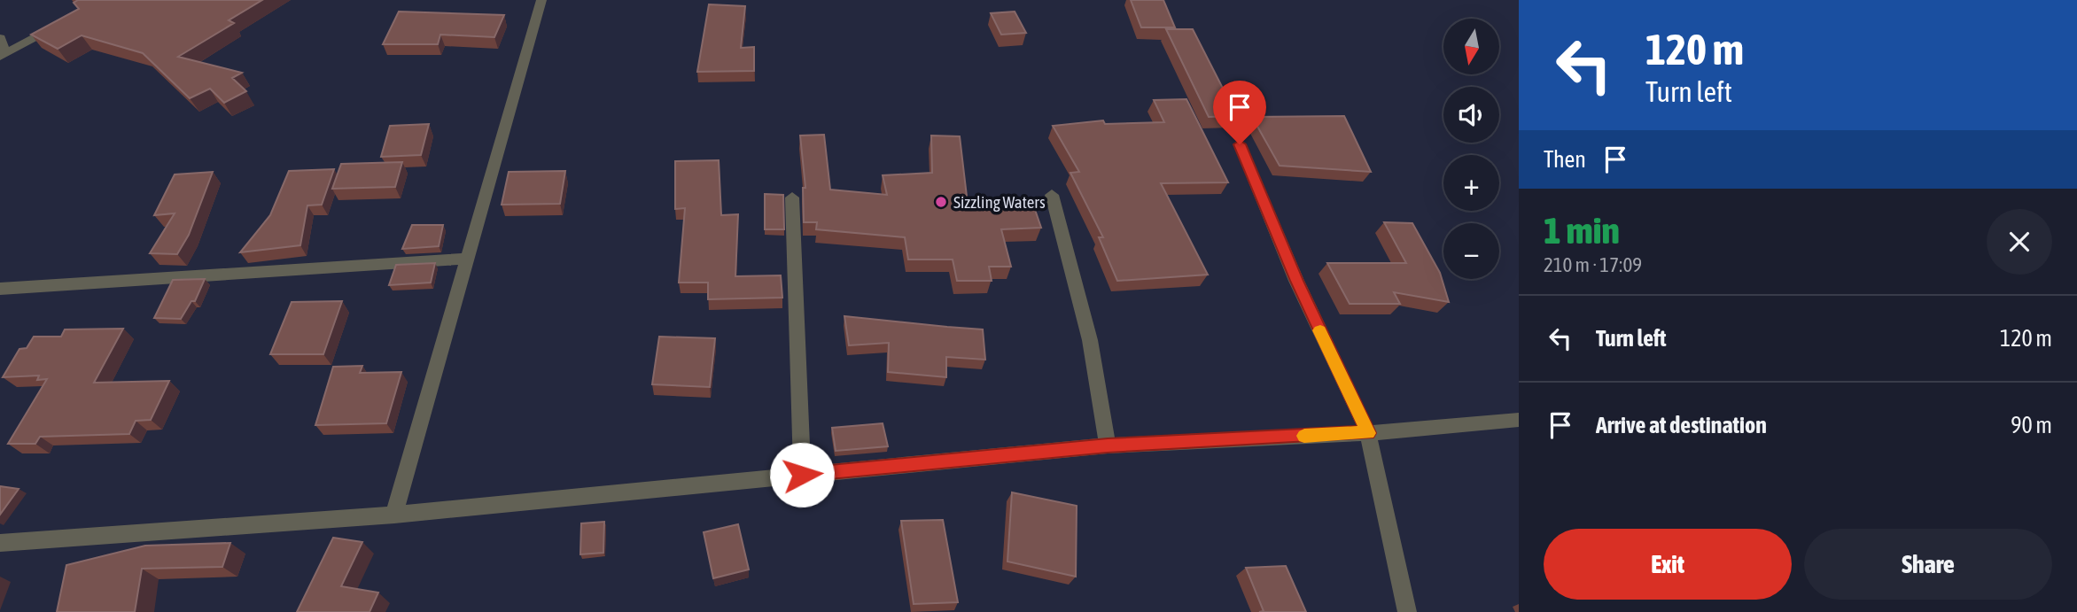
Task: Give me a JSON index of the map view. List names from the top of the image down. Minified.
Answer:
{"places":["Sizzling Waters"],"north":"bottom","page":{"turn":["120 m","Turn left"],"map_buttons":["+","−"],"then":"Then","heading":["1 min","210 m · 17:09"],"list":[{"name":"Turn left","value":"120 m"},{"name":"Arrive at destination","value":"90 m"}],"buttons":["Exit","Share"]}}
